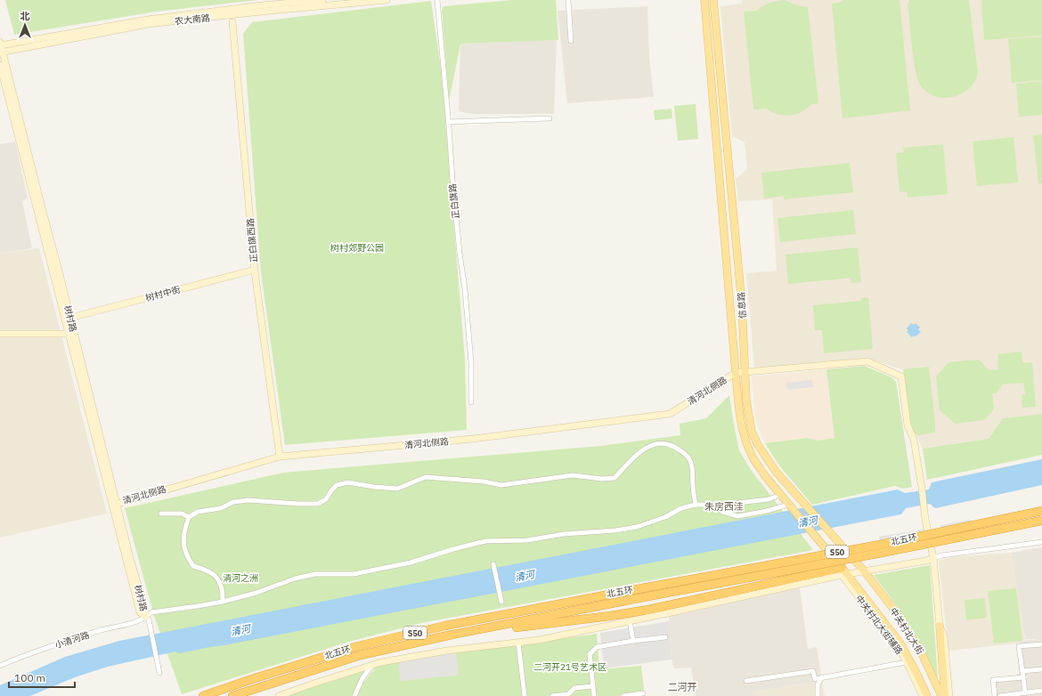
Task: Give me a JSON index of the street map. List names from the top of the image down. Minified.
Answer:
{"streets":{"highway":["北五环","S50"],"main road":["信息路","中关村北大街"],"street":["农大南路","正白旗路","正白旗西路","树村中街","树村路","清河北侧路","中关村北大街辅路","小清河路"]},"crossings":[["农大南路","树村路"],["正白旗西路","树村中街"],["正白旗西路","清河北侧路"],["树村中街","树村路"],["信息路","清河北侧路"],["信息路","中关村北大街辅路"],["信息路","中关村北大街"],["信息路","小清河路"],["树村路","清河北侧路"],["树村路","小清河路"],["中关村北大街辅路","中关村北大街"]],"districts":["朱房西洼","二河开"],"water":["清河"],"parks":["树村郊野公园","清河之洲","二河开21号艺术区"],"scale_bar":"100 m","north":"top"}
